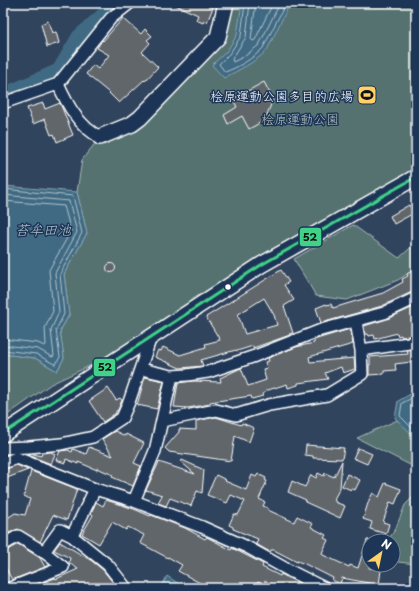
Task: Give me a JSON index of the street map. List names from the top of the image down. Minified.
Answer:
{"water":["苔牟田池"],"parks":["桧原運動公園"],"places":{"sports":["桧原運動公園多目的広場"]},"lines":["transit line 52"],"north":"top right"}
